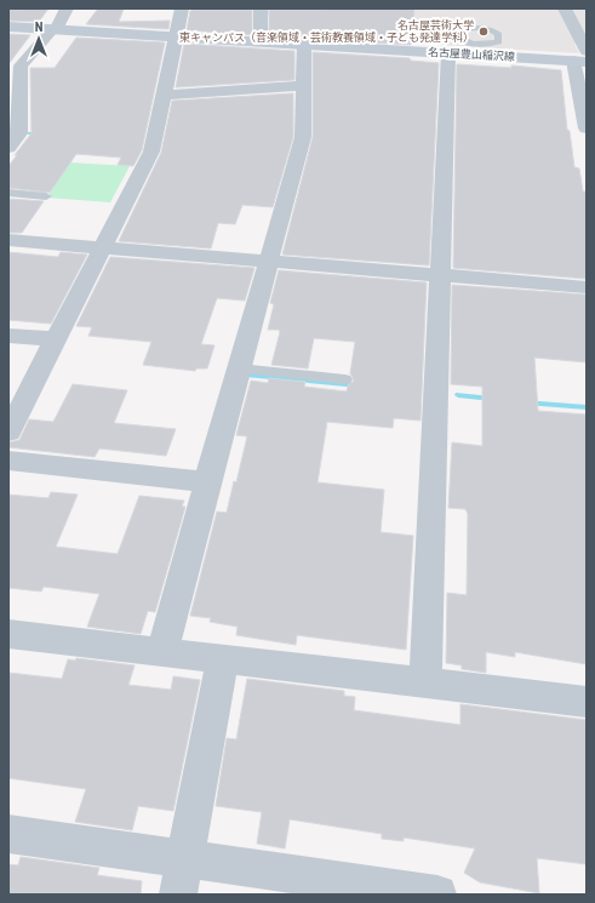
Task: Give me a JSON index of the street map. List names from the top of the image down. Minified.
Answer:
{"streets":{"main road":["名古屋豊山稲沢線"]},"places":["名古屋芸術大学 東キャンパス（音楽領域・芸術教養領域・子ども発達学科）"],"north":"top"}
